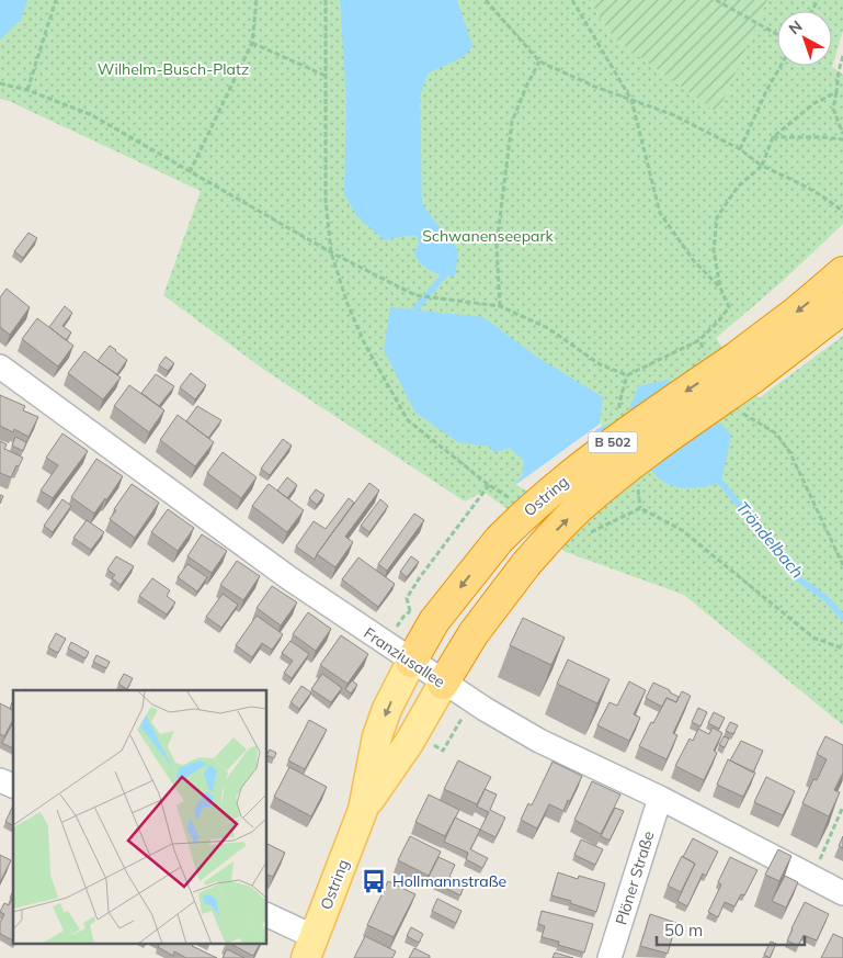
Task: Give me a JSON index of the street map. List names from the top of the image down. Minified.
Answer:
{"streets":{"highway":["B 502","Ostring"],"street":["Franziusallee","Plöner Straße"]},"crossings":[["Ostring","Franziusallee"],["Franziusallee","Plöner Straße"]],"water":["Tröndelbach"],"parks":["Wilhelm-Busch-Platz","Schwanenseepark"],"places":{"bus stop":["Hollmannstraße"]},"scale_bar":"50 m","north":"top left"}
